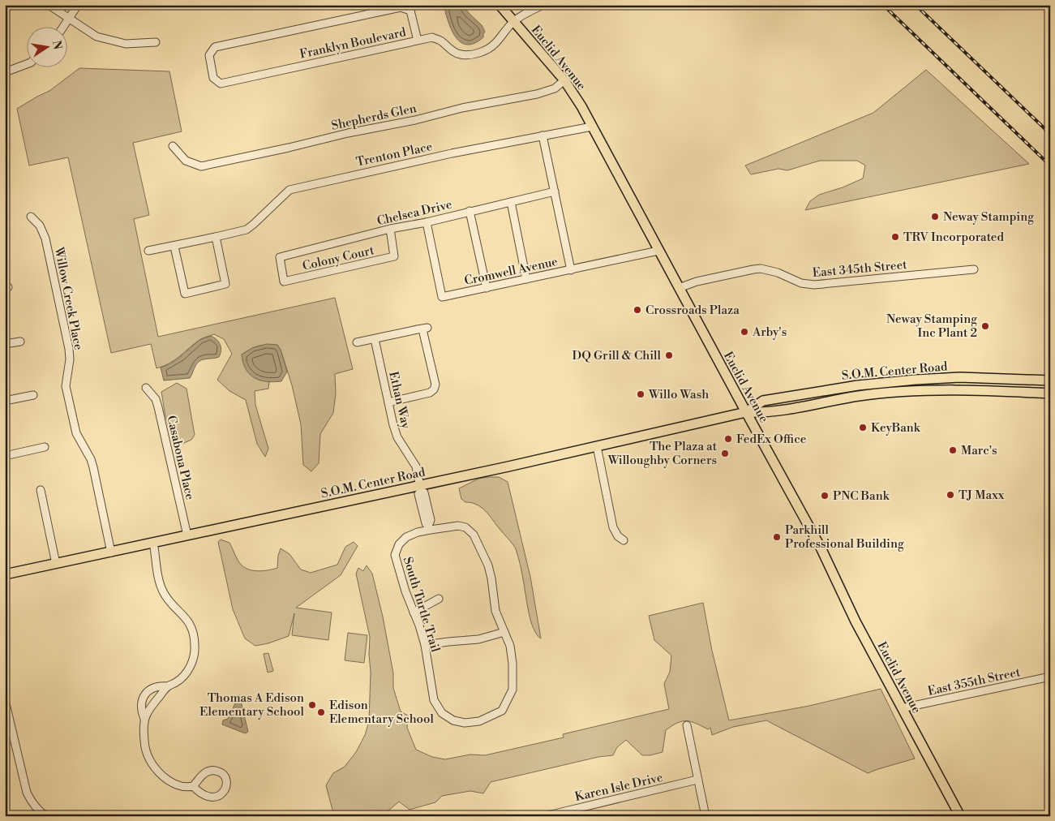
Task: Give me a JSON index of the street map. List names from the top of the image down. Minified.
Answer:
{"streets":{"main road":["Euclid Avenue","S.O.M. Center Road"],"street":["Franklyn Boulevard","Shepherds Glen","Trenton Place","Chelsea Drive","Colony Court","East 345th Street","Cromwell Avenue","Willow Creek Place","Ethan Way","Casabona Place","South Turtle Trail","East 355th Street","Karen Isle Drive"]},"crossings":[["Franklyn Boulevard","Euclid Avenue"],["Euclid Avenue","Shepherds Glen"],["Euclid Avenue","Trenton Place"],["Euclid Avenue","East 345th Street"],["Euclid Avenue","Cromwell Avenue"],["Euclid Avenue","S.O.M. Center Road"],["Euclid Avenue","East 355th Street"],["Chelsea Drive","Colony Court"],["Chelsea Drive","Cromwell Avenue"],["Willow Creek Place","S.O.M. Center Road"],["S.O.M. Center Road","Ethan Way"],["S.O.M. Center Road","Casabona Place"],["Ethan Way","South Turtle Trail"]],"places":["Neway Stamping","TRV Incorporated","Crossroads Plaza","Neway Stamping Inc Plant 2","Arby's","DQ Grill & Chill","Willo Wash","KeyBank","FedEx Office","Marc's","The Plaza at Willoughby Corners","TJ Maxx","PNC Bank","Parkhill Professional Building","Thomas A Edison Elementary School","Edison Elementary School"],"north":"right"}
